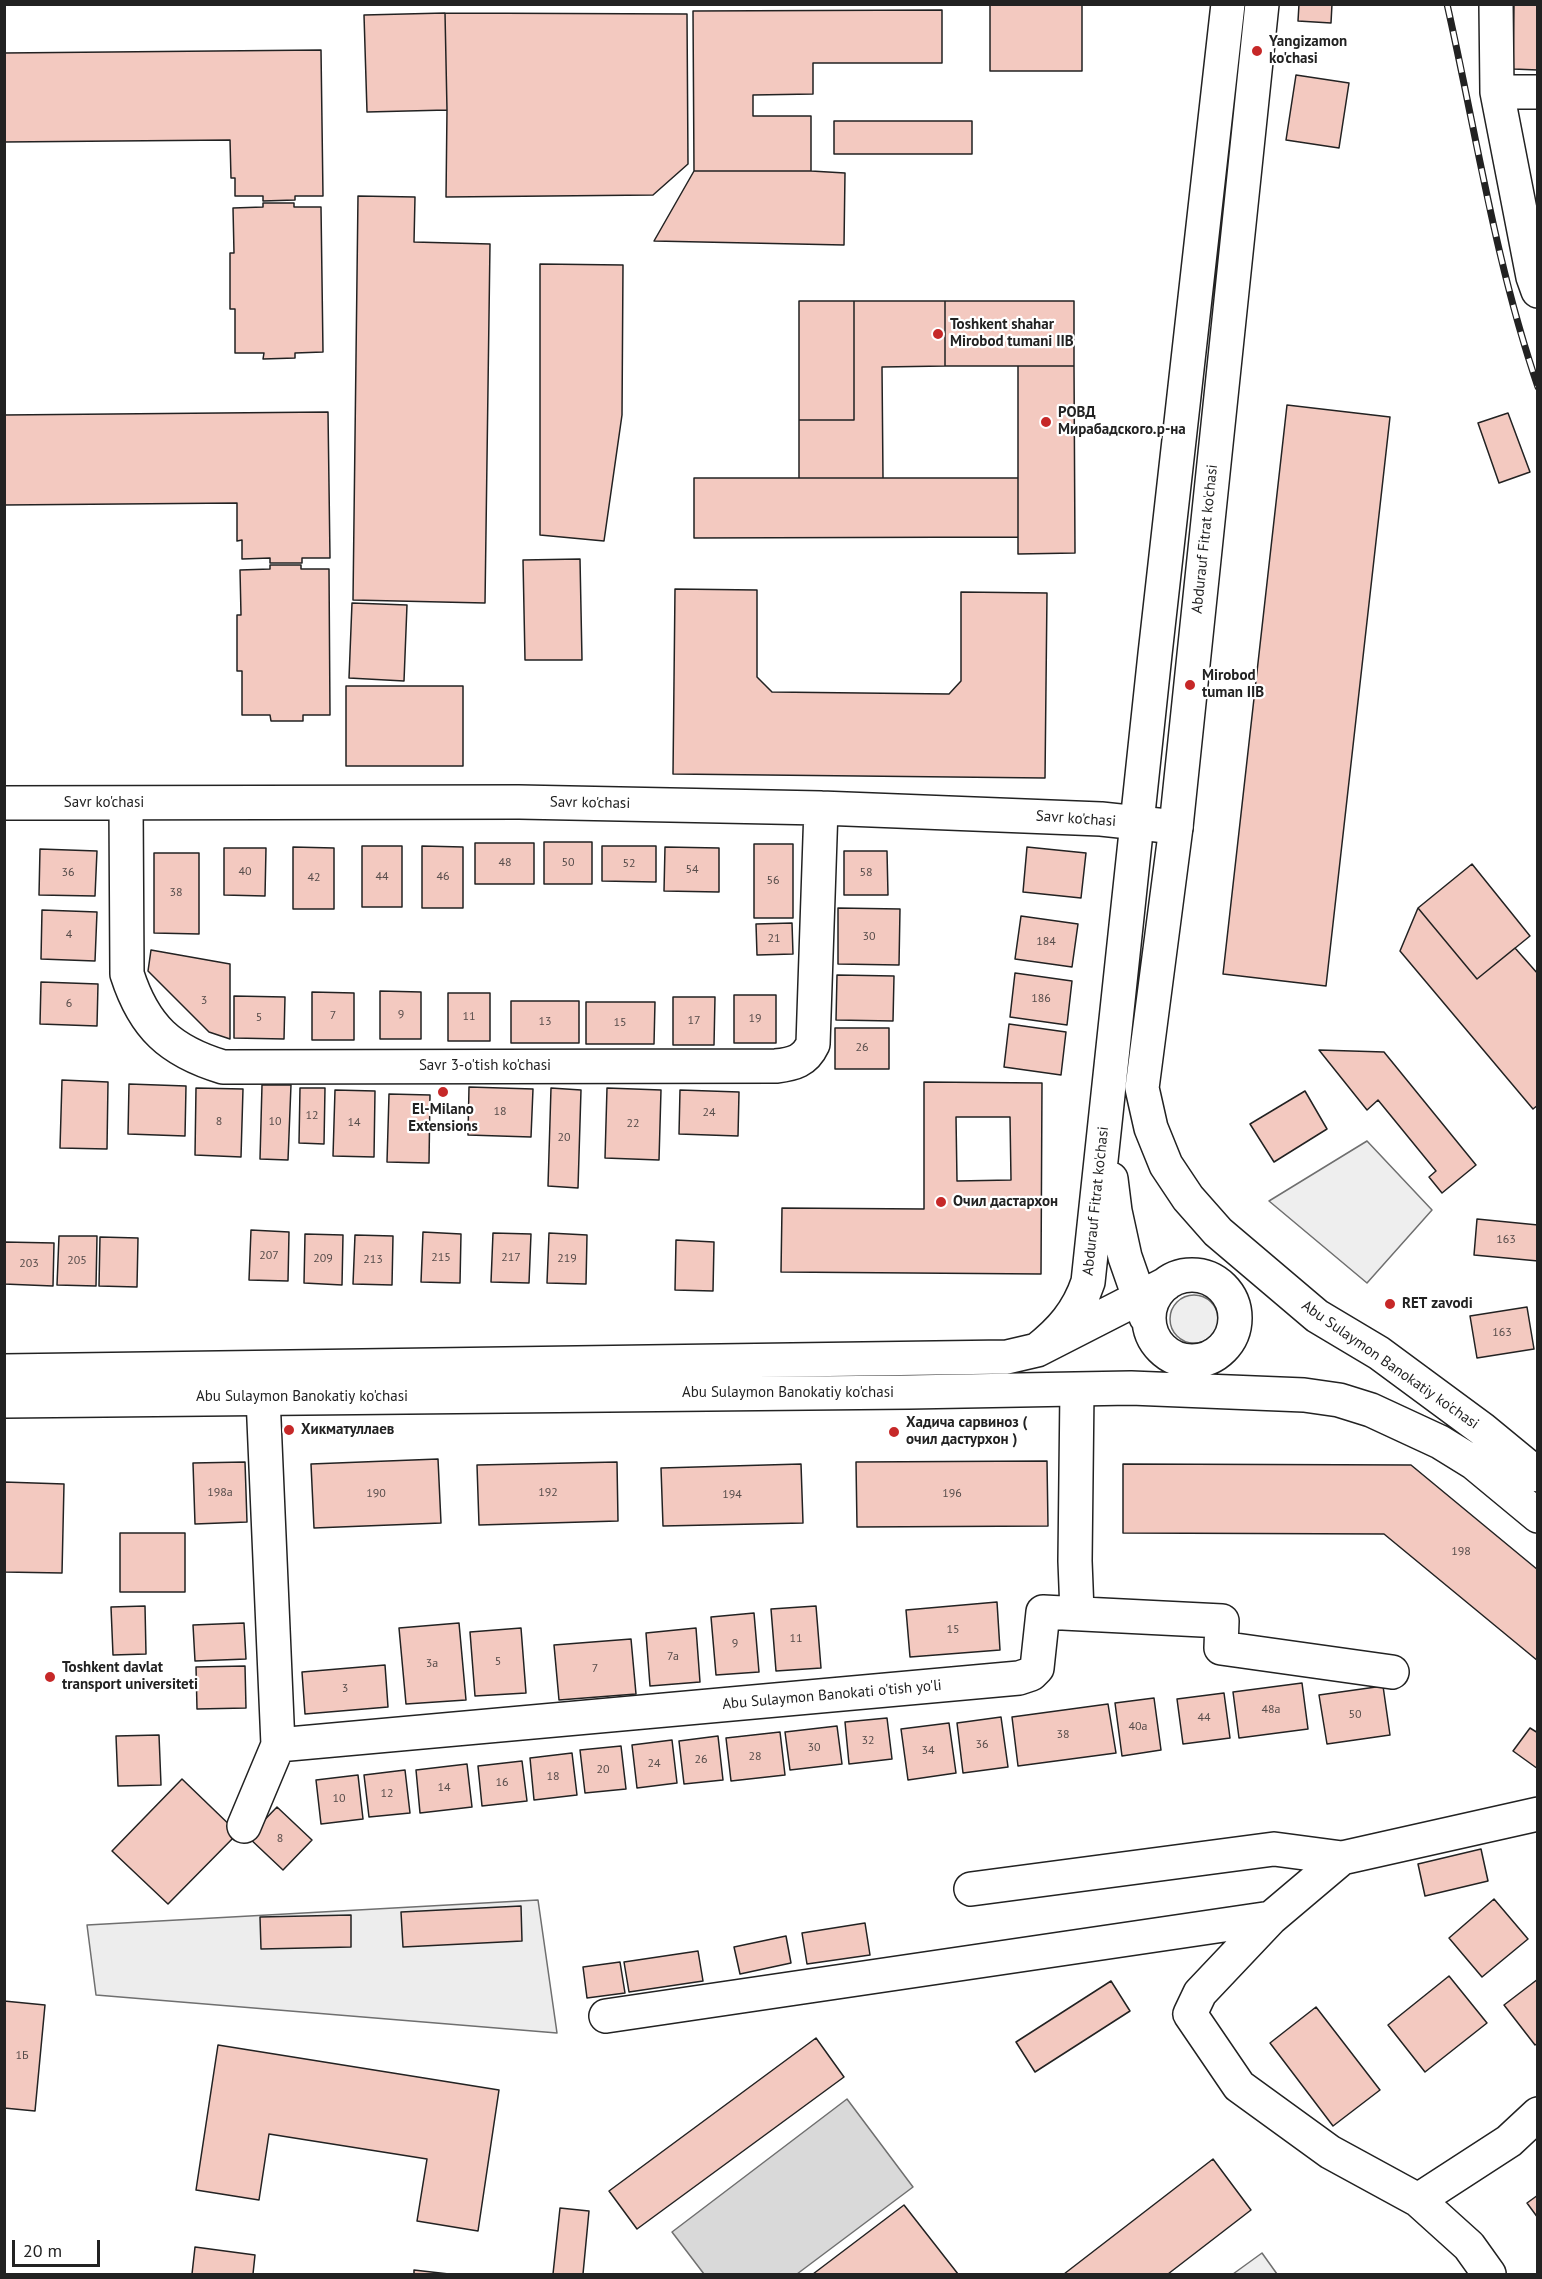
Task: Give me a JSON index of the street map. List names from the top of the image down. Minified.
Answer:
{"streets":{"main road":["Abdurauf Fitrat ko'chasi","Savr ko'chasi","Savr 3-o'tish ko'chasi","Abu Sulaymon Banokatiy ko'chasi","Abu Sulaymon Banokati o'tish yo'li"]},"crossings":[["Abdurauf Fitrat ko'chasi","Savr ko'chasi"],["Abdurauf Fitrat ko'chasi","Abu Sulaymon Banokatiy ko'chasi"],["Savr ko'chasi","Savr 3-o'tish ko'chasi"]],"places":["Yangizamon ko'chasi","Toshkent shahar Mirobod tumani IIB","РОВД Мирабадского.р-на","Mirobod tuman IIB","El-Milano Extensions","Очил дастархон","RET zavodi","Хикматуллаев","Хадича сарвиноз ( очил дастурхон )","Toshkent davlat transport universiteti"],"house_numbers":["48","50","52","54","40","36","58","44","46","42","56","38","4","30","21","184","186","3","6","9","7","11","5","19","17","13","15","26","18","24","12","8","10","14","22","20","163","207","215","217","209","219","213","205","203","163","198a","192","190","196","194","198","15","11","9","7a","5","3a","7","3","48a","50","44","40a","38","32","36","30","34","28","26","24","20","18","16","14","12","10","8","1Б"],"scale_bar":"20 m"}
